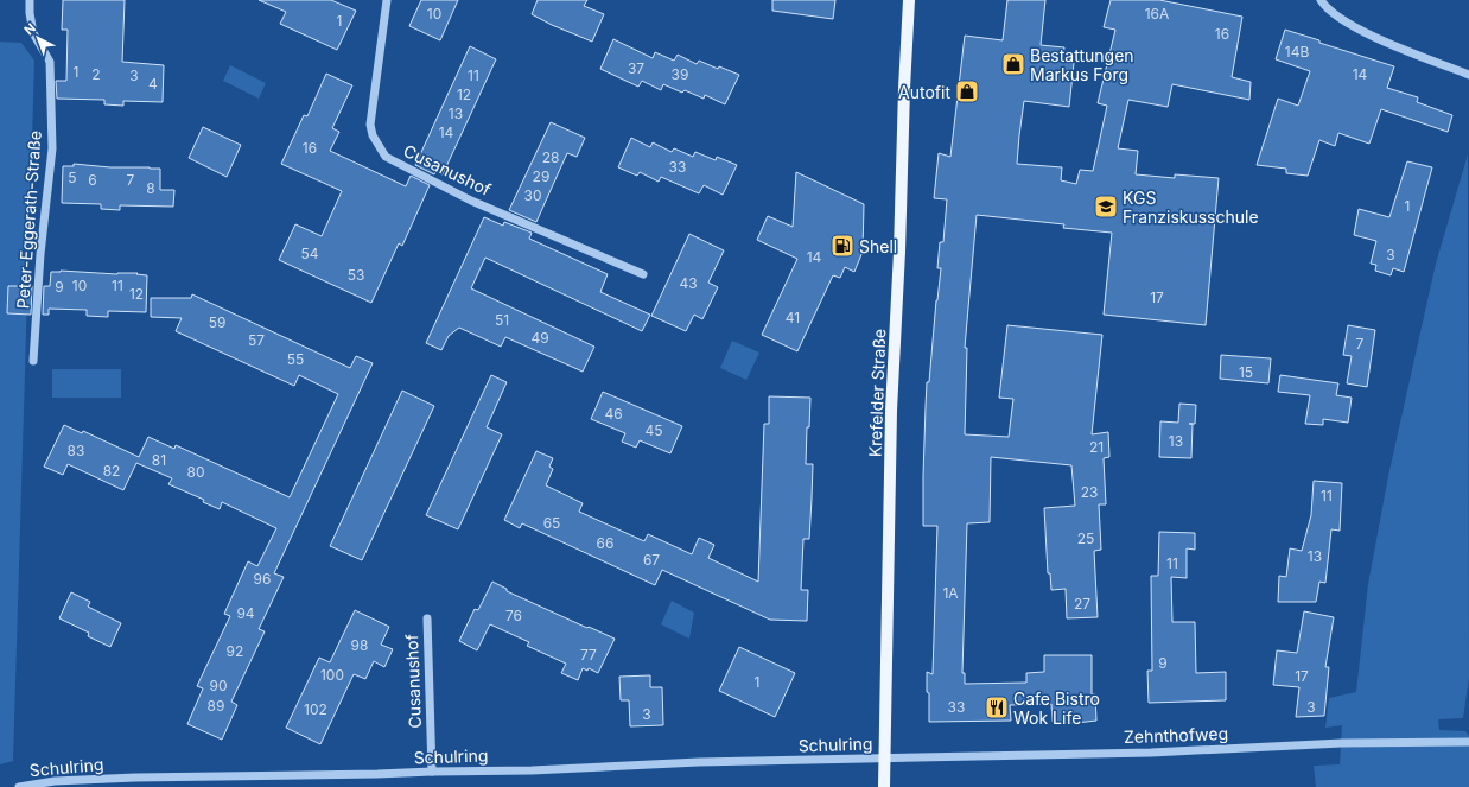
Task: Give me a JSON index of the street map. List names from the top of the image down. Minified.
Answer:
{"streets":{"main road":["Krefelder Straße"],"street":["Cusanushof","Peter-Eggerath-Straße","Zehnthofweg","Schulring"]},"crossings":[["Cusanushof","Schulring"],["Krefelder Straße","Zehnthofweg"],["Krefelder Straße","Schulring"],["Zehnthofweg","Schulring"]],"places":{"shop":["Bestattungen Markus Forg","Autofit"],"school or university":["KGS Franziskusschule"],"fuel station":["Shell"],"restaurant":["Cafe Bistro Wok Life"]},"house_numbers":["10","16A","1","16","14B","37","1","2","39","14","3","11","4","12","13","14","16","28","33","29","5","6","7","8","30","1","54","3","14","53","43","10","11","9","12","17","41","51","59","49","57","7","55","15","46","45","13","21","83","81","82","80","23","11","65","25","66","13","67","11","96","1A","27","94","76","98","92","77","9","100","17","1","90","89","33","3","102","3"],"north":"top left"}
